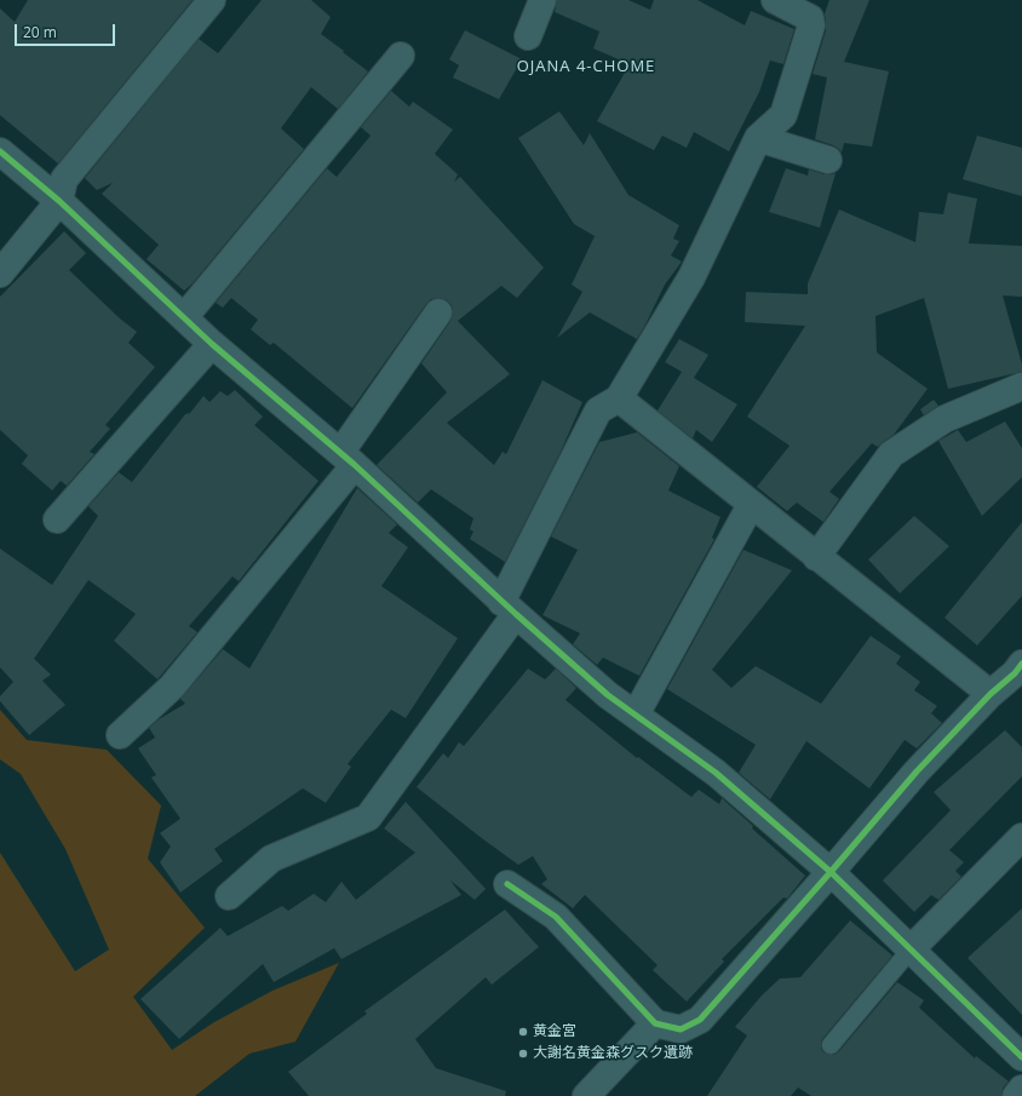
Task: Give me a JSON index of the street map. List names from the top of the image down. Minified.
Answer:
{"districts":["OJANA 4-CHOME"],"places":["黄金宮","大謝名黄金森グスク遺跡"],"scale_bar":"20 m"}
